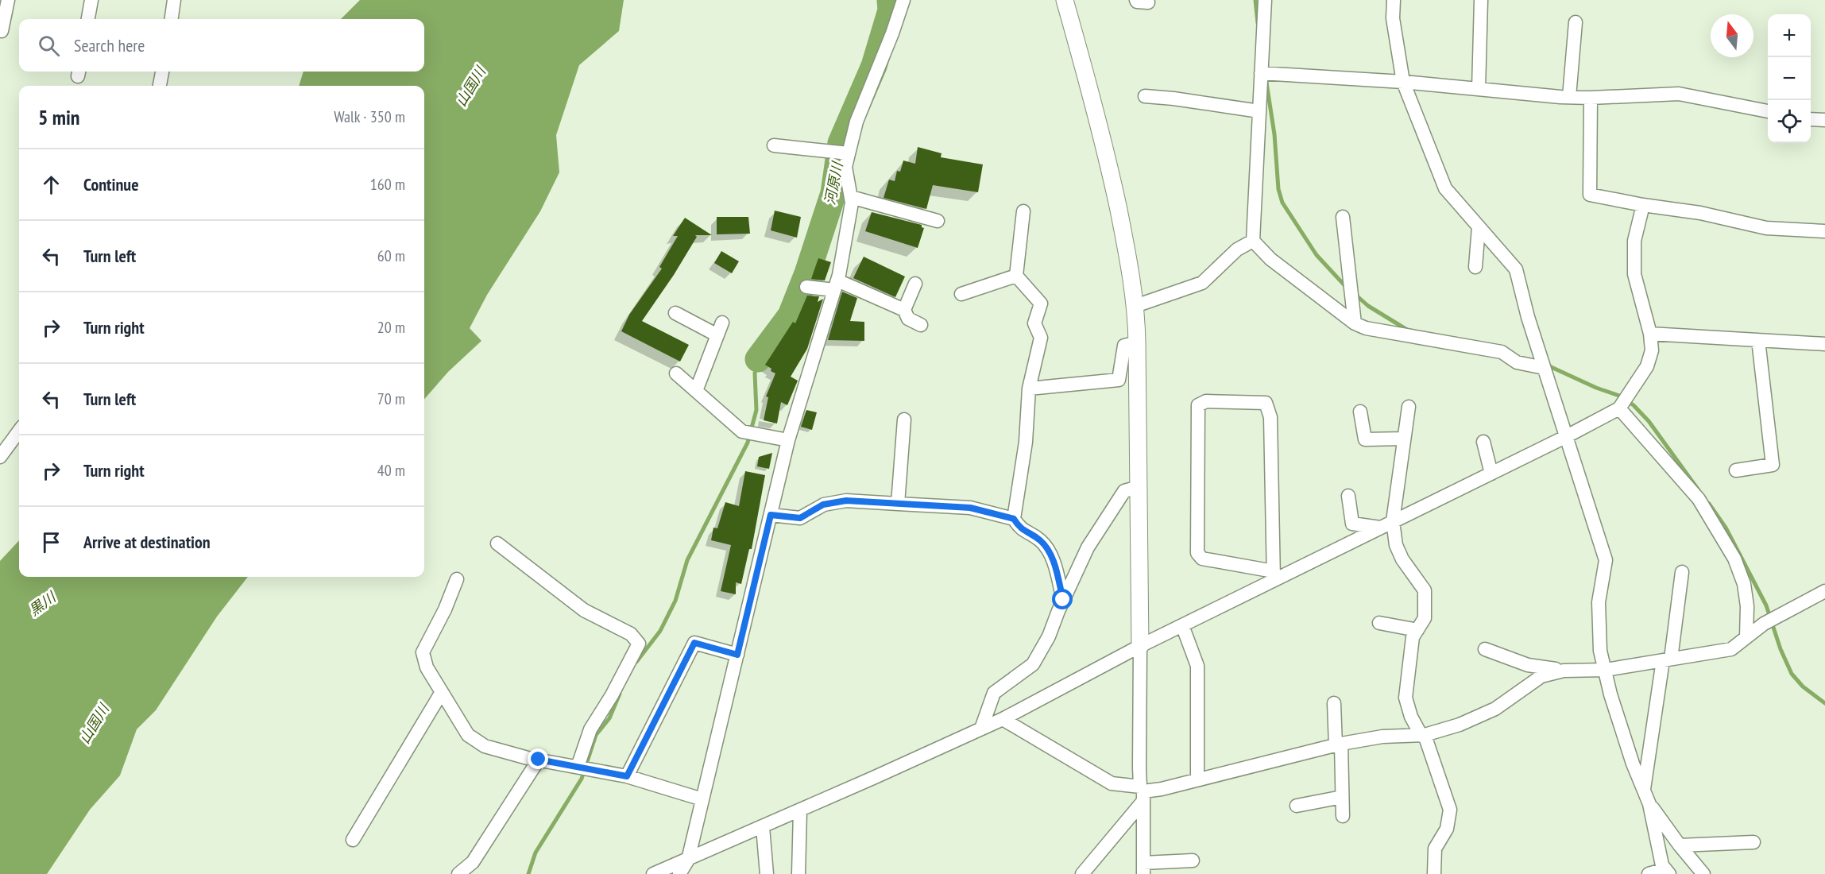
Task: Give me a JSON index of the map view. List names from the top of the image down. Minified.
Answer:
{"water":["山国川","河原川","黒川"],"north":"top","page":{"map_buttons":["+","−"],"search":"Search here","heading":["5 min","Walk · 350 m"],"list":[["Continue","160 m"],["Turn left","60 m"],["Turn right","20 m"],["Turn left","70 m"],["Turn right","40 m"],"Arrive at destination"]}}
